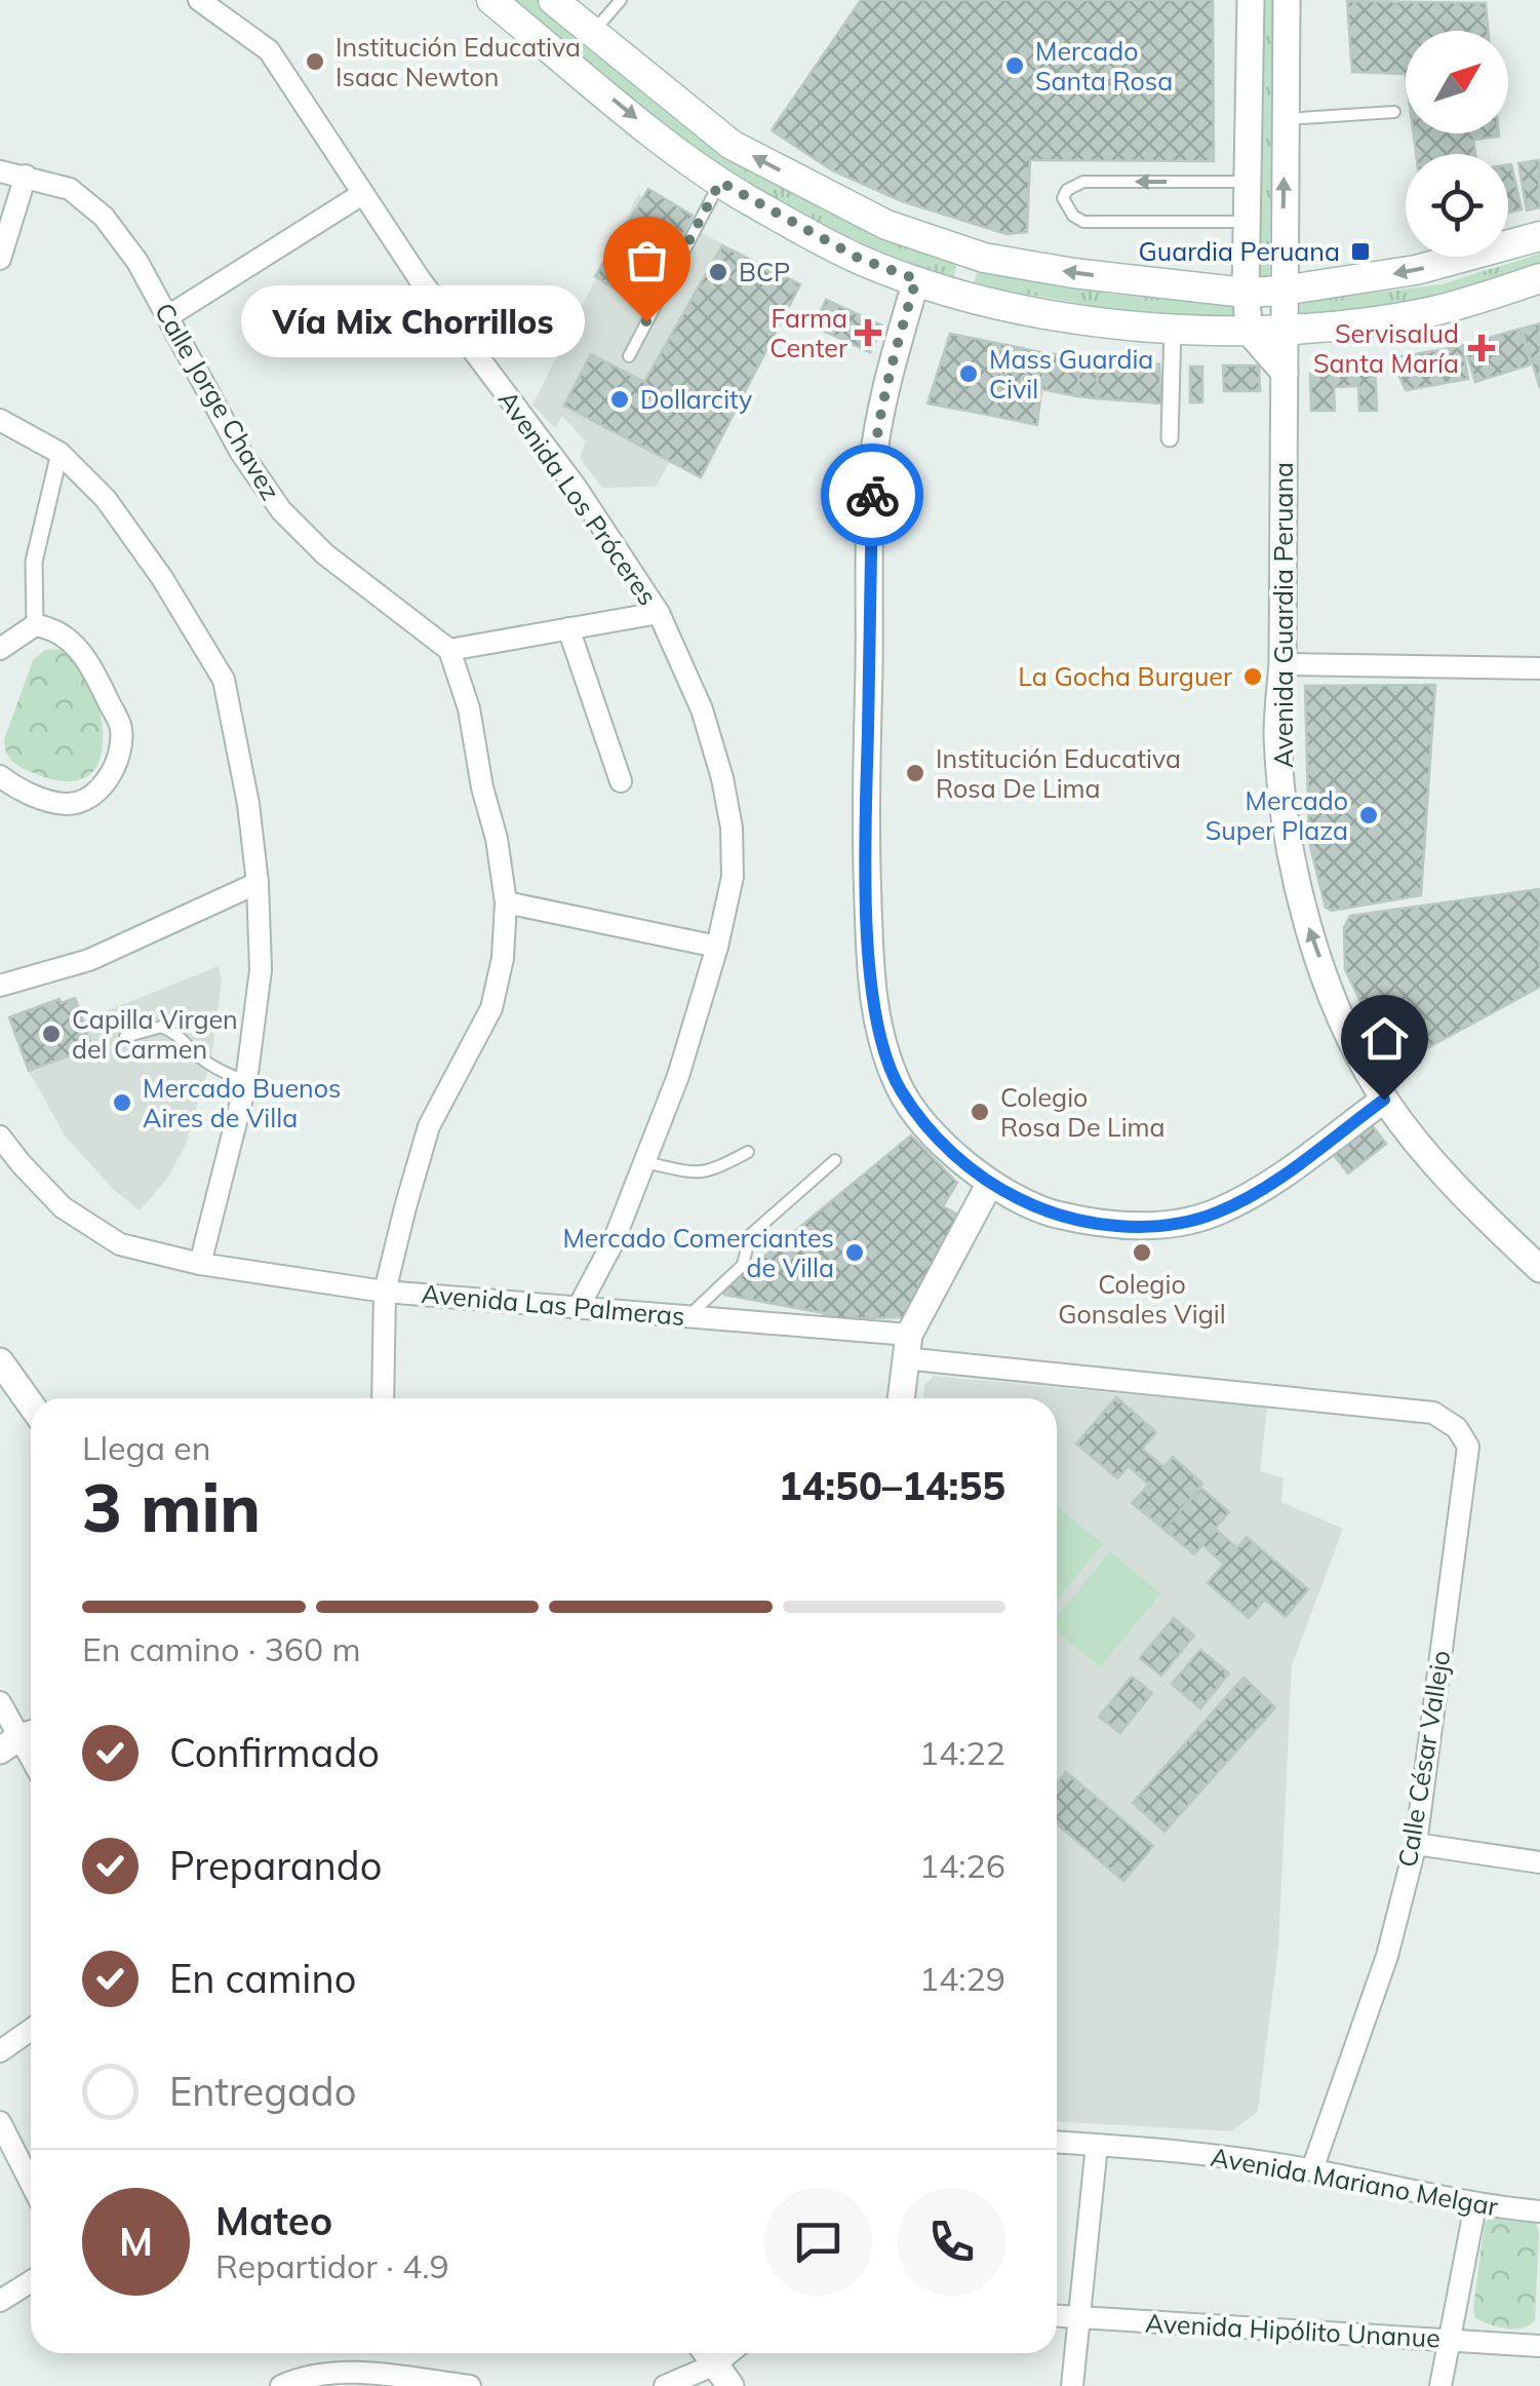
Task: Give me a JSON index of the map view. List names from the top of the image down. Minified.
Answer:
{"streets":{"street":["Calle Jorge Chavez","Avenida Los Próceres","Avenida Guardia Peruana","Avenida Las Palmeras","Calle César Vallejo","Avenida Mariano Melgar","Avenida Hipólito Unanue"]},"crossings":[["Avenida Los Próceres","Avenida Las Palmeras"],["Avenida Las Palmeras","Calle César Vallejo"],["Calle César Vallejo","Avenida Mariano Melgar"]],"one_way":["Avenida Guardia Peruana"],"places":{"other":["Institución Educativa Isaac Newton","Mercado Santa Rosa","BCP","Vía Mix Chorrillos","Mass Guardia Civil","Dollarcity","La Gocha Burguer","Institución Educativa Rosa De Lima","Mercado Super Plaza","Capilla Virgen del Carmen","Mercado Buenos Aires de Villa","Colegio Rosa De Lima","Mercado Comerciantes de Villa","Colegio Gonsales Vigil"],"transit":["Guardia Peruana"],"health":["Farma Center","Servisalud Santa María"]},"north":"top right","page":{"bubble":"Vía Mix Chorrillos","heading":["3 min","Llega en","14:50–14:55"],"panel":["Mateo","Repartidor · 4.9"],"bar":"En camino · 360 m","list":[["Confirmado","14:22"],["Preparando","14:26"],["En camino","14:29"],"Entregado"],"round":"M"}}
